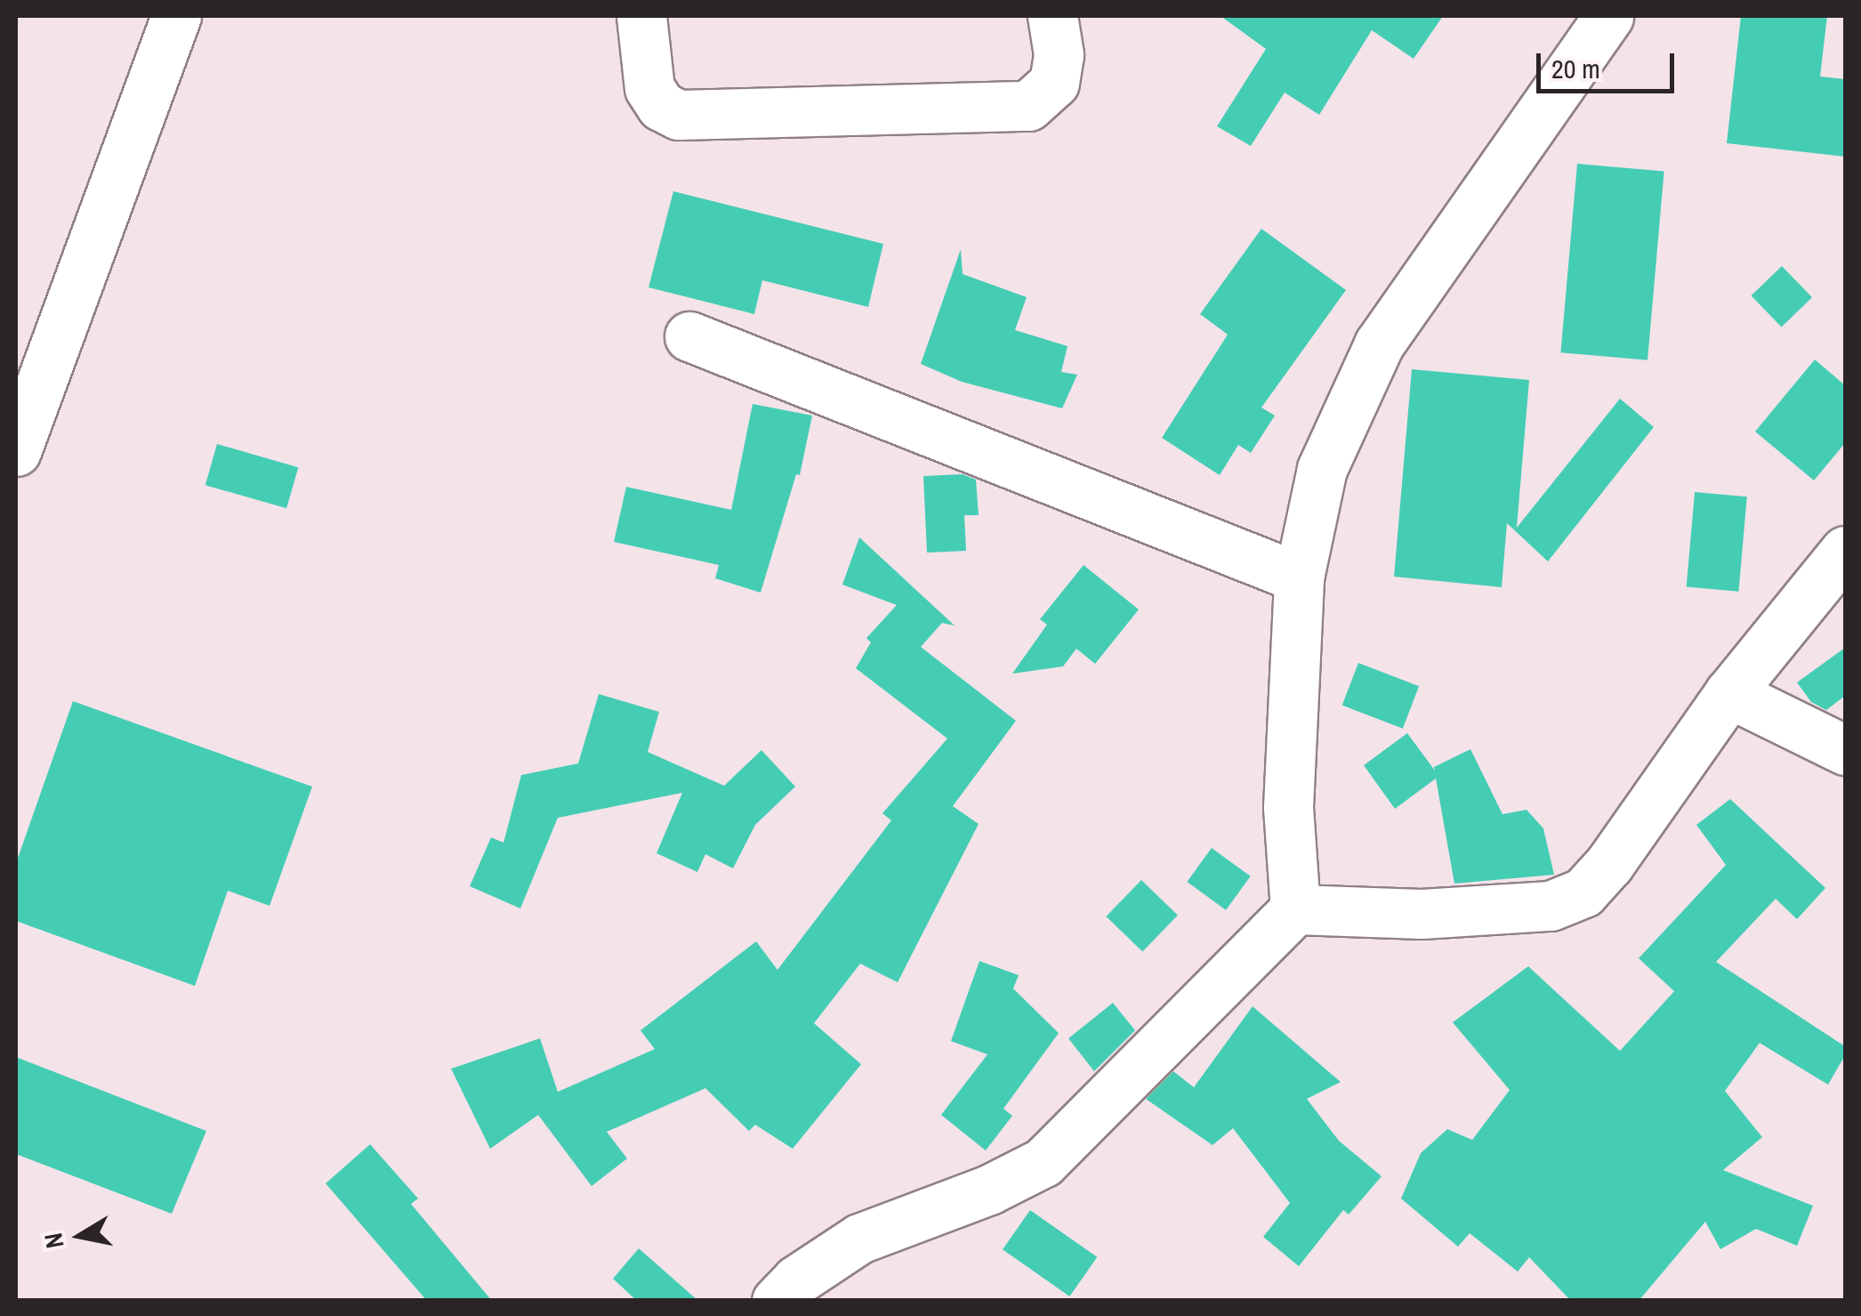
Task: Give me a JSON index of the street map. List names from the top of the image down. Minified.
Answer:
{"scale_bar":"20 m","north":"left"}
